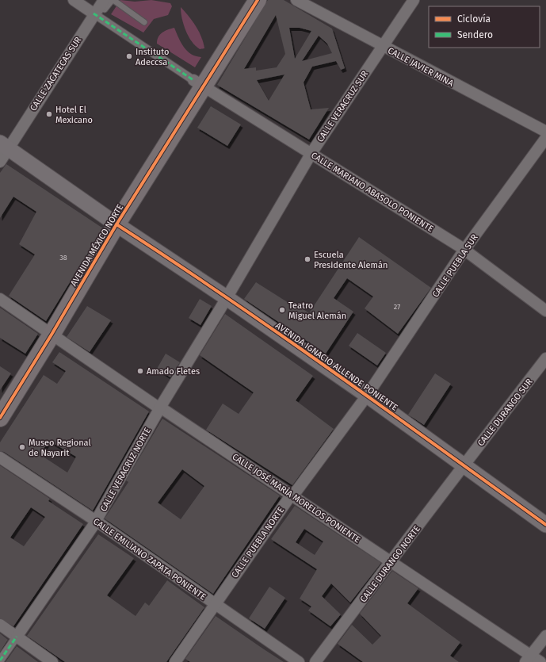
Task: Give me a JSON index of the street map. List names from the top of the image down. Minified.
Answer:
{"streets":{"main road":["AVENIDA MÉXICO NORTE","AVENIDA IGNACIO ALLENDE PONIENTE"],"street":["CALLE JAVIER MINA","CALLE ZACATECAS SUR","CALLE VERACRUZ SUR","CALLE MARIANO ABASOLO PONIENTE","CALLE PUEBLA SUR","CALLE DURANGO SUR","CALLE VERACRUZ NORTE","CALLE JOSÉ MARÍA MORELOS PONIENTE","CALLE PUEBLA NORTE","CALLE EMILIANO ZAPATA PONIENTE","CALLE DURANGO NORTE"]},"crossings":[["CALLE JAVIER MINA","CALLE VERACRUZ SUR"],["CALLE ZACATECAS SUR","AVENIDA IGNACIO ALLENDE PONIENTE"],["CALLE VERACRUZ SUR","CALLE MARIANO ABASOLO PONIENTE"],["CALLE VERACRUZ SUR","AVENIDA IGNACIO ALLENDE PONIENTE"],["CALLE VERACRUZ SUR","CALLE VERACRUZ NORTE"],["CALLE MARIANO ABASOLO PONIENTE","AVENIDA MÉXICO NORTE"],["CALLE MARIANO ABASOLO PONIENTE","CALLE PUEBLA SUR"],["AVENIDA MÉXICO NORTE","AVENIDA IGNACIO ALLENDE PONIENTE"],["AVENIDA MÉXICO NORTE","CALLE JOSÉ MARÍA MORELOS PONIENTE"],["CALLE PUEBLA SUR","AVENIDA IGNACIO ALLENDE PONIENTE"],["CALLE PUEBLA SUR","CALLE PUEBLA NORTE"],["AVENIDA IGNACIO ALLENDE PONIENTE","CALLE DURANGO SUR"],["AVENIDA IGNACIO ALLENDE PONIENTE","CALLE VERACRUZ NORTE"],["AVENIDA IGNACIO ALLENDE PONIENTE","CALLE PUEBLA NORTE"],["AVENIDA IGNACIO ALLENDE PONIENTE","CALLE DURANGO NORTE"],["CALLE DURANGO SUR","CALLE DURANGO NORTE"],["CALLE VERACRUZ NORTE","CALLE JOSÉ MARÍA MORELOS PONIENTE"],["CALLE VERACRUZ NORTE","CALLE EMILIANO ZAPATA PONIENTE"],["CALLE JOSÉ MARÍA MORELOS PONIENTE","CALLE PUEBLA NORTE"],["CALLE JOSÉ MARÍA MORELOS PONIENTE","CALLE DURANGO NORTE"],["CALLE PUEBLA NORTE","CALLE EMILIANO ZAPATA PONIENTE"]],"places":["Instituto Adeccsa","Hotel El Mexicano","Escuela Presidente Alemán","Teatro Miguel Alemán","Amado Fletes","Museo Regional de Nayarit"],"house_numbers":["38","27"],"legend":["Ciclovía","Sendero"]}
